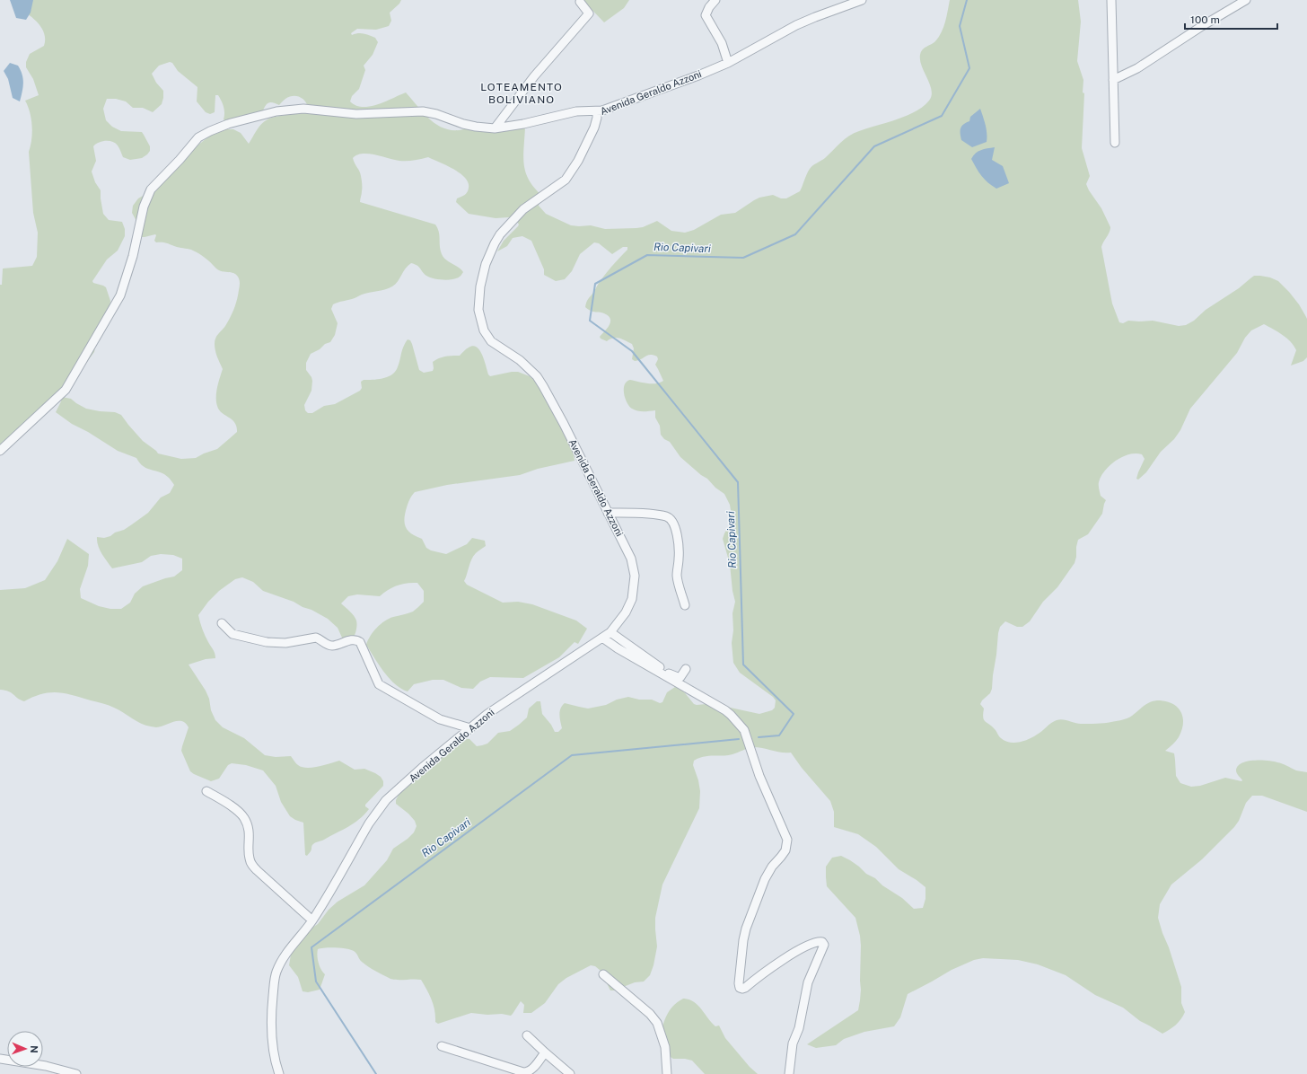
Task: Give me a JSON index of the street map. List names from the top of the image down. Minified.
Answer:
{"streets":{"street":["Avenida Geraldo Azzoni"]},"districts":["LOTEAMENTO BOLIVIANO"],"water":["Rio Capivari"],"scale_bar":"100 m","north":"right"}
